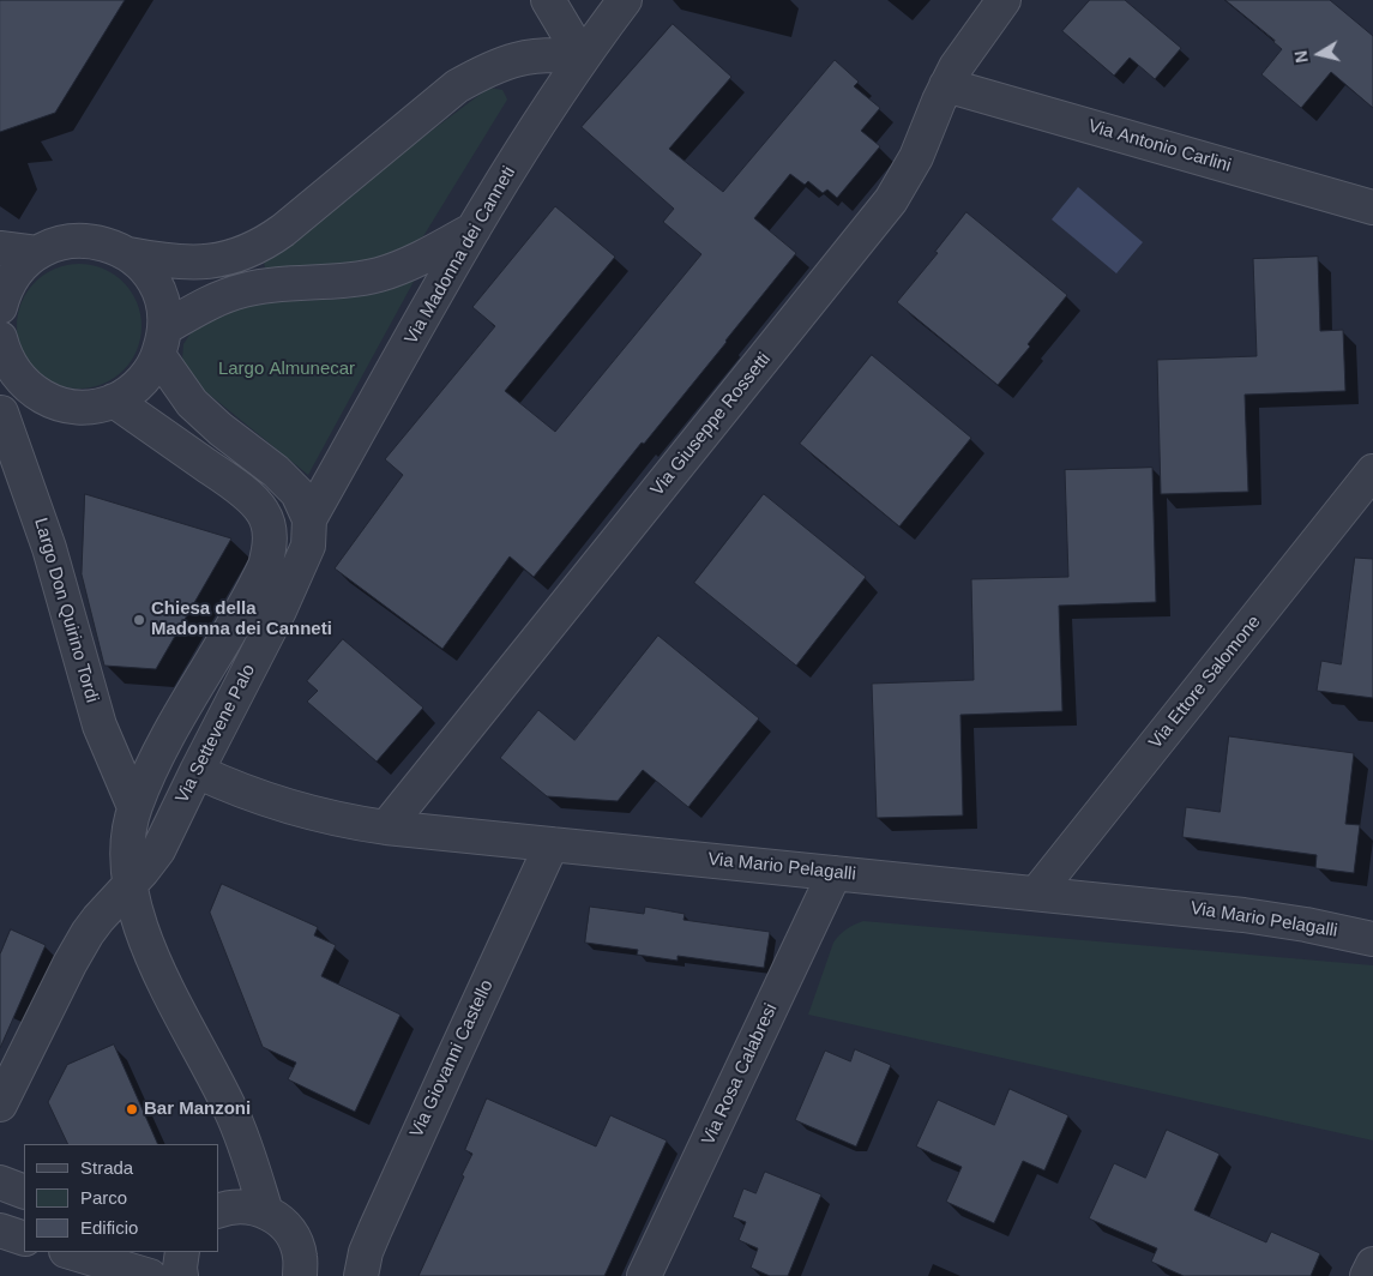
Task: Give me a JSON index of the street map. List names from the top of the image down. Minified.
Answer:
{"streets":{"street":["Via Antonio Carlini","Via Madonna dei Canneti","Via Giuseppe Rossetti","Largo Don Quirino Tordi","Via Ettore Salomone","Via Settevene Palo","Via Mario Pelagalli","Via Giovanni Castello","Via Rosa Calabresi"]},"crossings":[["Via Antonio Carlini","Via Giuseppe Rossetti"],["Via Madonna dei Canneti","Via Settevene Palo"],["Via Giuseppe Rossetti","Via Mario Pelagalli"],["Largo Don Quirino Tordi","Via Settevene Palo"],["Via Ettore Salomone","Via Mario Pelagalli"],["Via Settevene Palo","Via Mario Pelagalli"],["Via Mario Pelagalli","Via Giovanni Castello"],["Via Mario Pelagalli","Via Rosa Calabresi"]],"parks":["Largo Almunecar"],"places":["Chiesa della Madonna dei Canneti","Bar Manzoni"],"legend":["Strada","Parco","Edificio"],"north":"left"}
